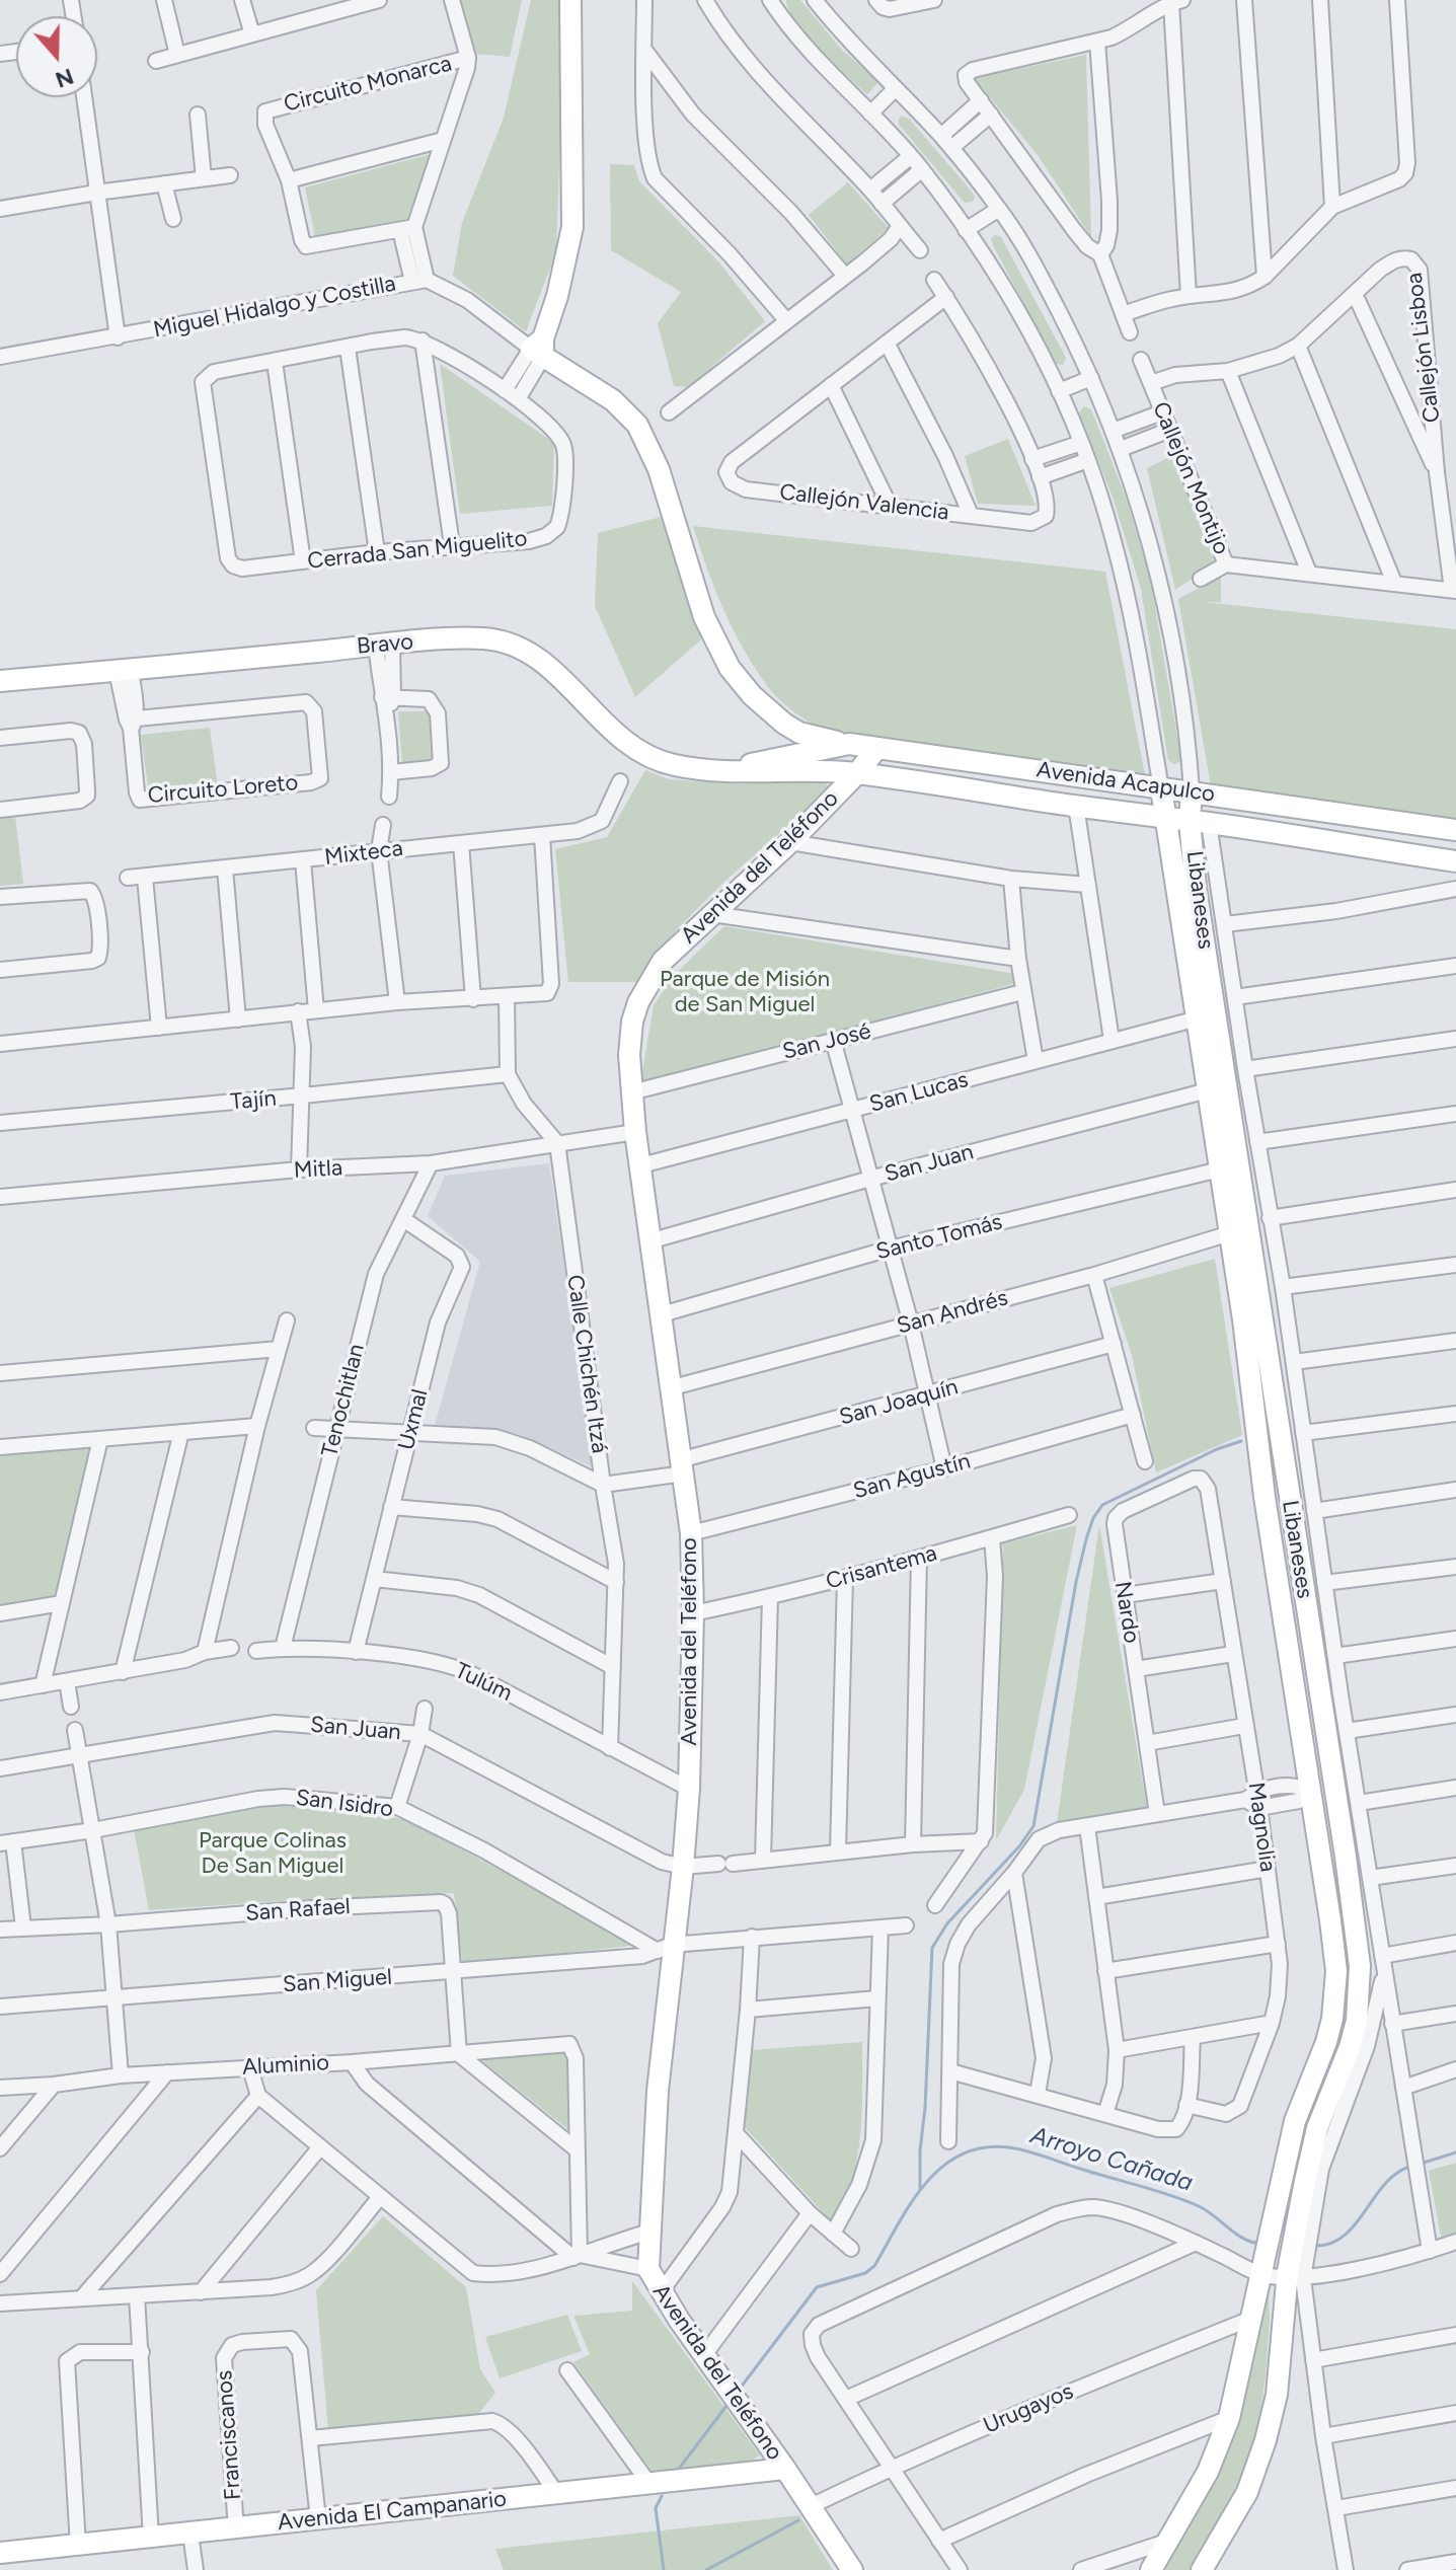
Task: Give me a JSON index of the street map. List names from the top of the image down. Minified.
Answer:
{"streets":{"main road":["Bravo","Avenida Acapulco","Avenida del Teléfono","Libaneses","Avenida El Campanario"],"street":["Circuito Monarca","Miguel Hidalgo y Costilla","Callejón Lisboa","Callejón Montijo","Callejón Valencia","Cerrada San Miguelito","Circuito Loreto","Mixteca","San José","San Lucas","Tajín","San Juan","Mitla","Santo Tomás","San Andrés","Calle Chichén Itzá","Tenochitlan","San Joaquín","Uxmal","San Agustín","Crisantema","Nardo","Tulúm","San Isidro","Magnolia","San Rafael","San Miguel","Aluminio","Urugayos","Franciscanos"]},"crossings":[["Callejón Lisboa","Callejón Montijo"],["Bravo","Avenida Acapulco"],["Avenida Acapulco","Avenida del Teléfono"],["Avenida Acapulco","Libaneses"],["Avenida del Teléfono","San José"],["Avenida del Teléfono","San Lucas"],["Avenida del Teléfono","San Juan"],["Avenida del Teléfono","Mitla"],["Avenida del Teléfono","Santo Tomás"],["Avenida del Teléfono","San Andrés"],["Avenida del Teléfono","San Joaquín"],["Avenida del Teléfono","San Agustín"],["Avenida del Teléfono","Crisantema"],["Avenida del Teléfono","Tulúm"],["Avenida del Teléfono","San Isidro"],["Avenida del Teléfono","San Miguel"],["Avenida del Teléfono","Urugayos"],["Avenida del Teléfono","Avenida El Campanario"],["Libaneses","San Lucas"],["Libaneses","San Juan"],["Libaneses","Santo Tomás"],["Libaneses","San Andrés"],["Mitla","Calle Chichén Itzá"],["Mitla","Tenochitlan"],["Calle Chichén Itzá","San Joaquín"],["Calle Chichén Itzá","Tulúm"],["Tenochitlan","Uxmal"],["Tenochitlan","Tulúm"],["Uxmal","Tulúm"],["Nardo","Magnolia"],["San Isidro","San Miguel"],["San Rafael","San Miguel"],["San Rafael","Aluminio"],["Franciscanos","Avenida El Campanario"]],"water":["Arroyo Cañada"],"parks":["Parque de Misión de San Miguel","Parque Colinas De San Miguel"],"north":"bottom"}
